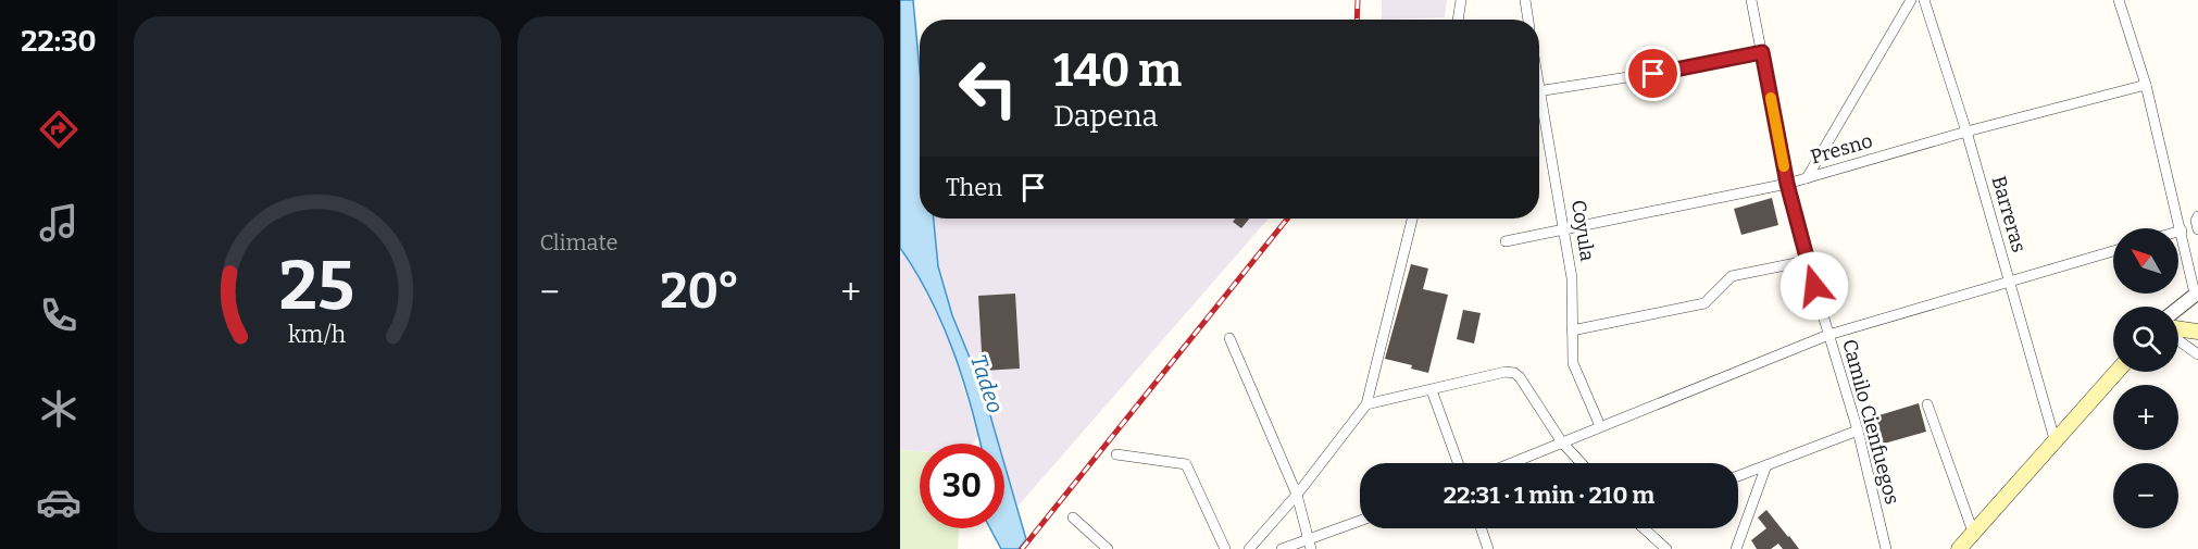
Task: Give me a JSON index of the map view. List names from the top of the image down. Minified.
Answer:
{"streets":{"street":["Presno","Barreras","Coyula","Camilo Cienfuegos"]},"crossings":[["Presno","Barreras"],["Presno","Coyula"],["Presno","Camilo Cienfuegos"]],"water":["Tadeo"],"north":"top left","page":{"tabs":"22:30","tile":"Climate","turn":["140 m","Dapena"],"then":"Then","map_buttons":["+","−"],"heat":["−","20°","+"],"limit":"30","trip":"22:31 · 1 min · 210 m","gauge":["25","km/h"]}}
